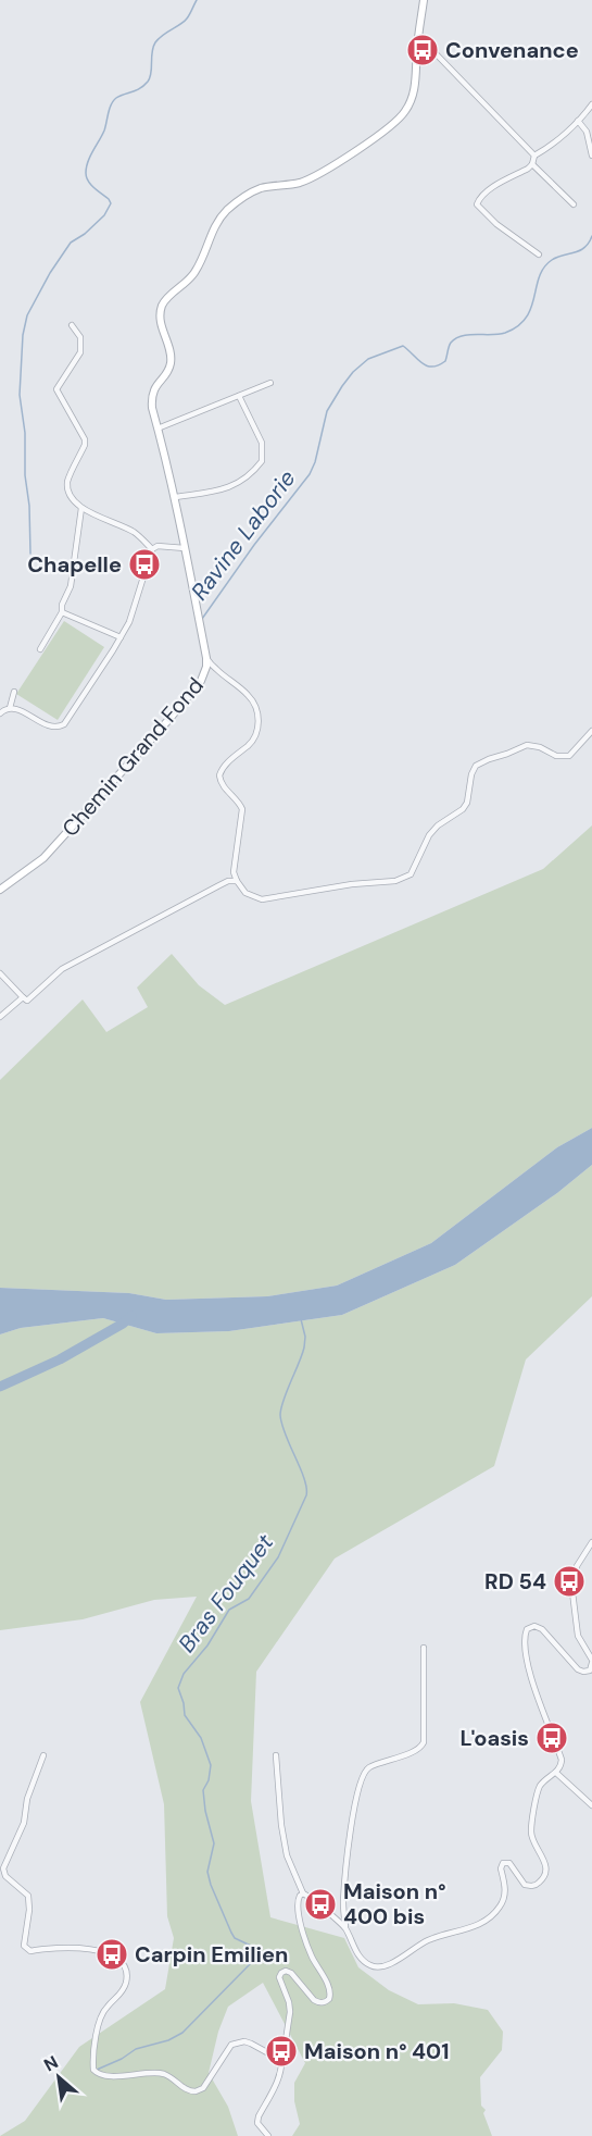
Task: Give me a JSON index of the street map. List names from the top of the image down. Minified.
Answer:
{"streets":{"street":["Chemin Grand Fond"]},"water":["Ravine Laborie","Bras Fouquet"],"places":{"bus stop":["Convenance","Chapelle","RD 54","L'oasis","Maison n° 400 bis","Carpin Emilien","Maison n° 401"]},"north":"top left"}
